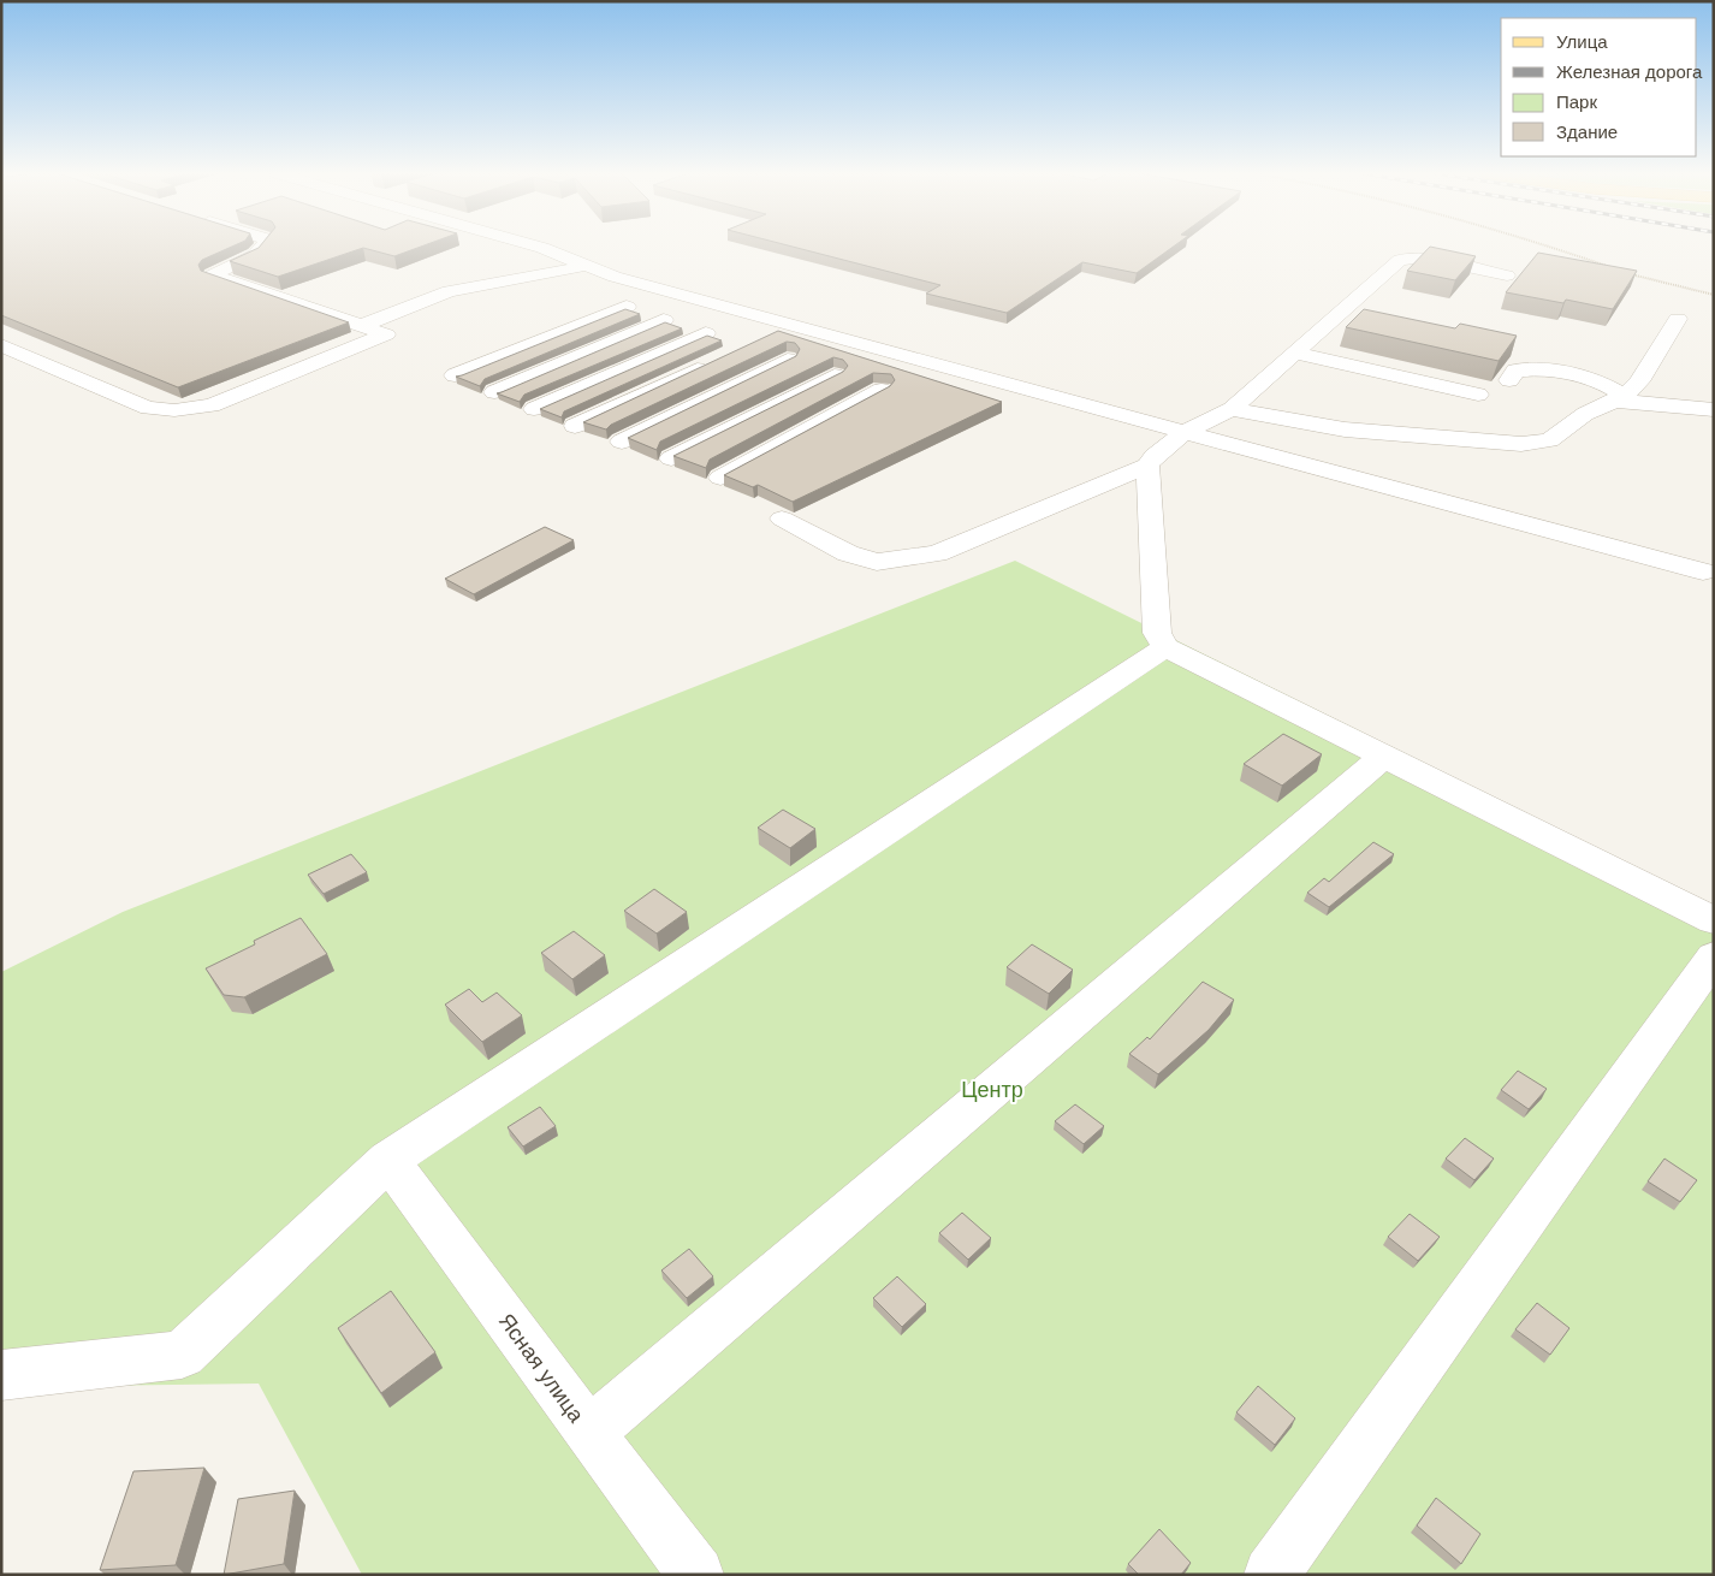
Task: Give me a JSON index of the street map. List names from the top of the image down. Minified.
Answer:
{"streets":{"street":["Ясная улица"]},"parks":["Центр"],"legend":["Улица","Железная дорога","Парк","Здание"]}
